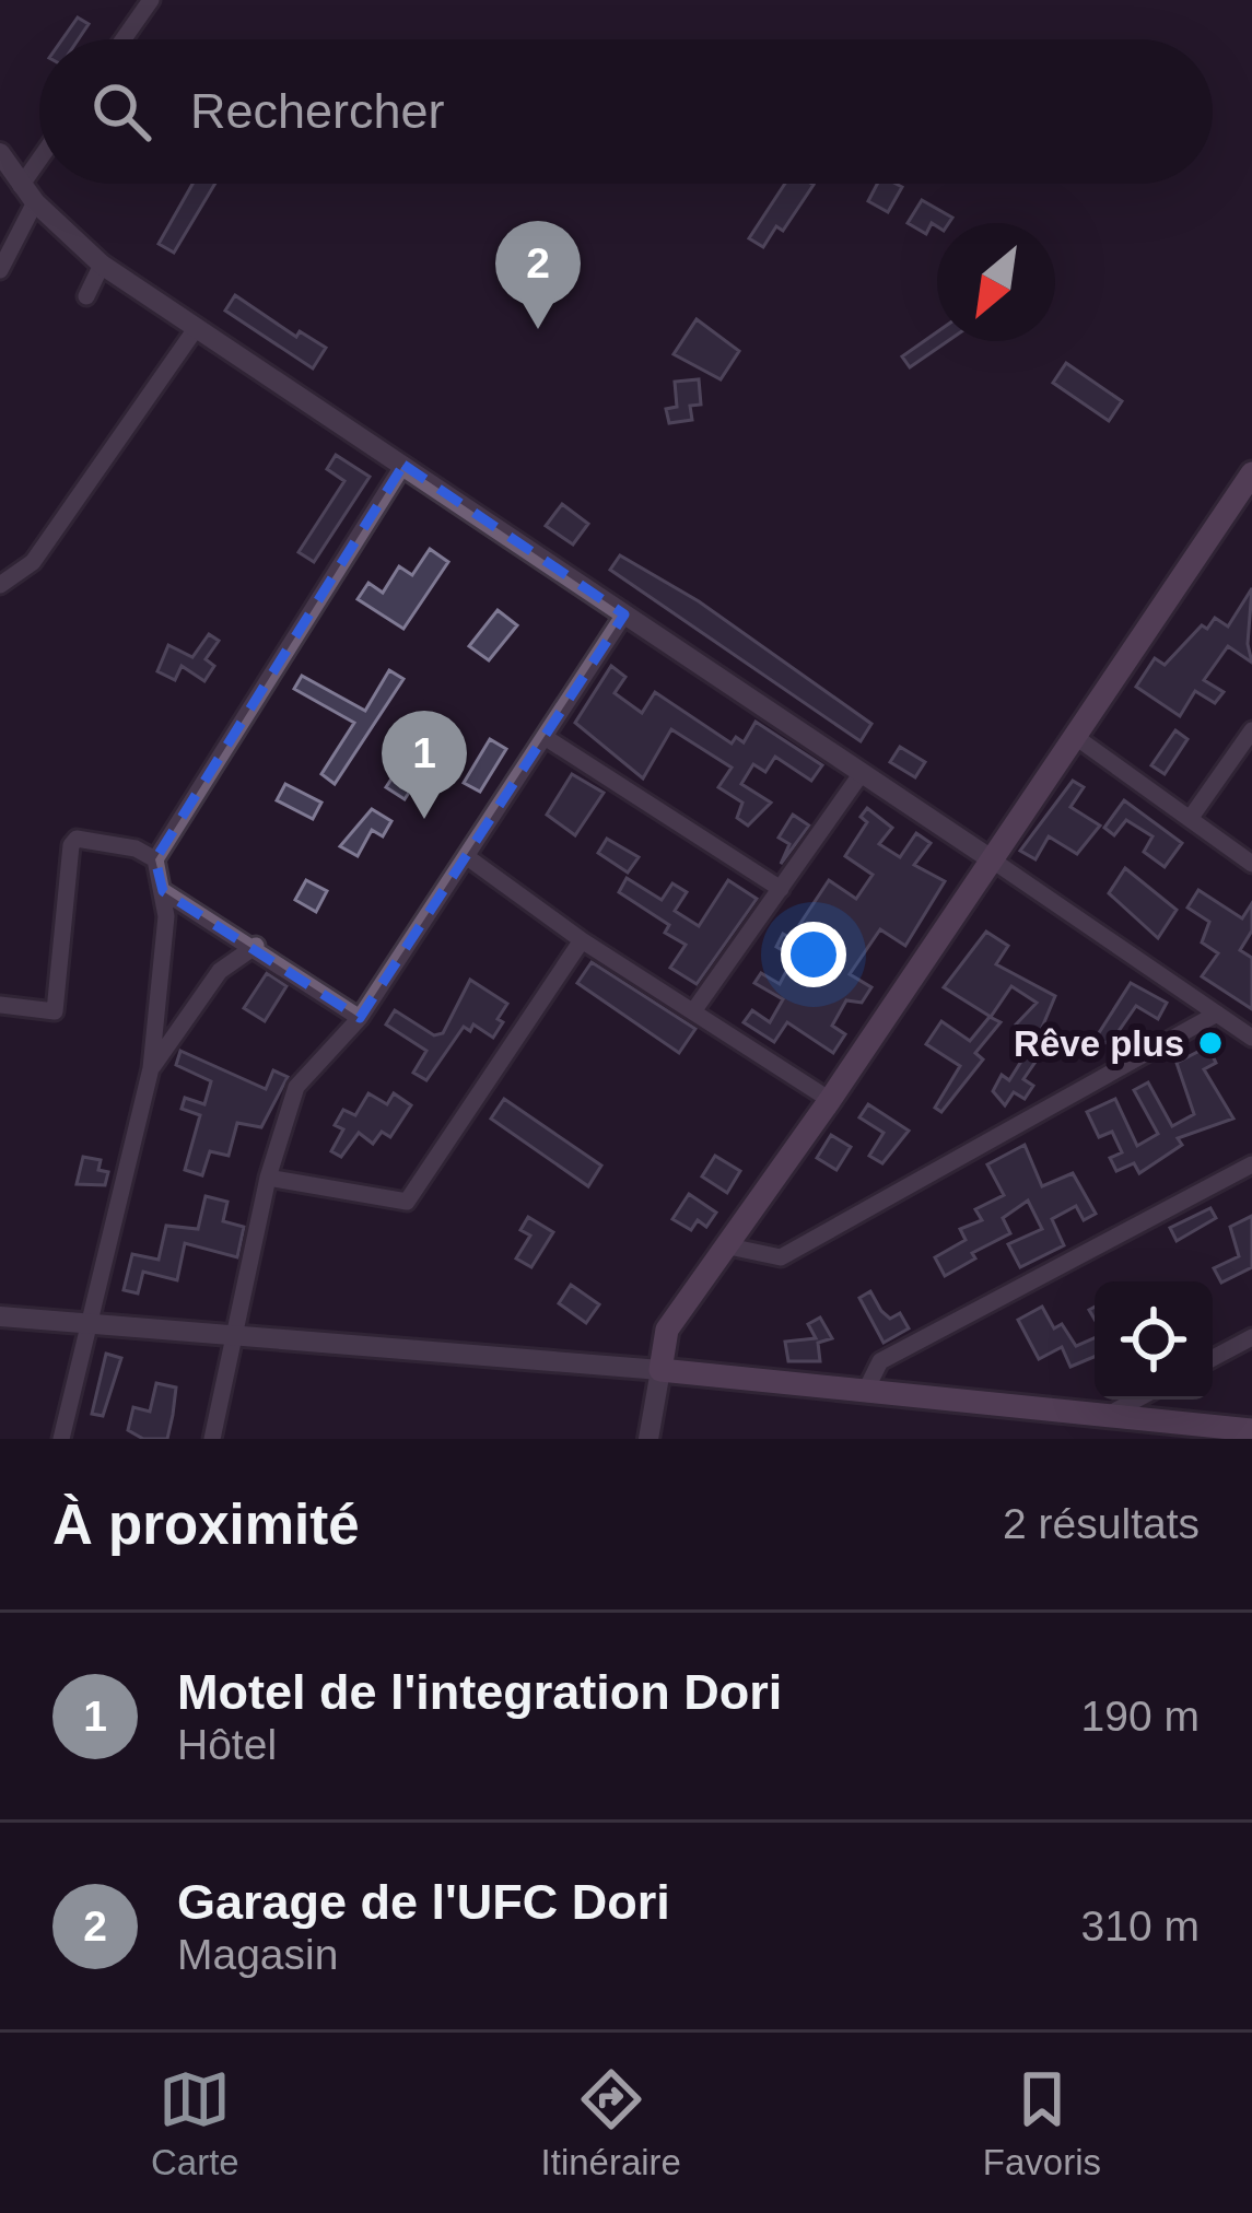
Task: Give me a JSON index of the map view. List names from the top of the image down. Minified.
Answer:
{"places":["Rêve plus"],"north":"bottom left","page":{"search":"Rechercher","pins":["2","1"],"heading":["À proximité","2 résultats"],"list":[{"mark":"1","name":"Motel de l'integration Dori","note":"Hôtel","value":"190 m"},{"mark":"2","name":"Garage de l'UFC Dori","note":"Magasin","value":"310 m"}],"nav":["Carte","Itinéraire","Favoris"]}}
